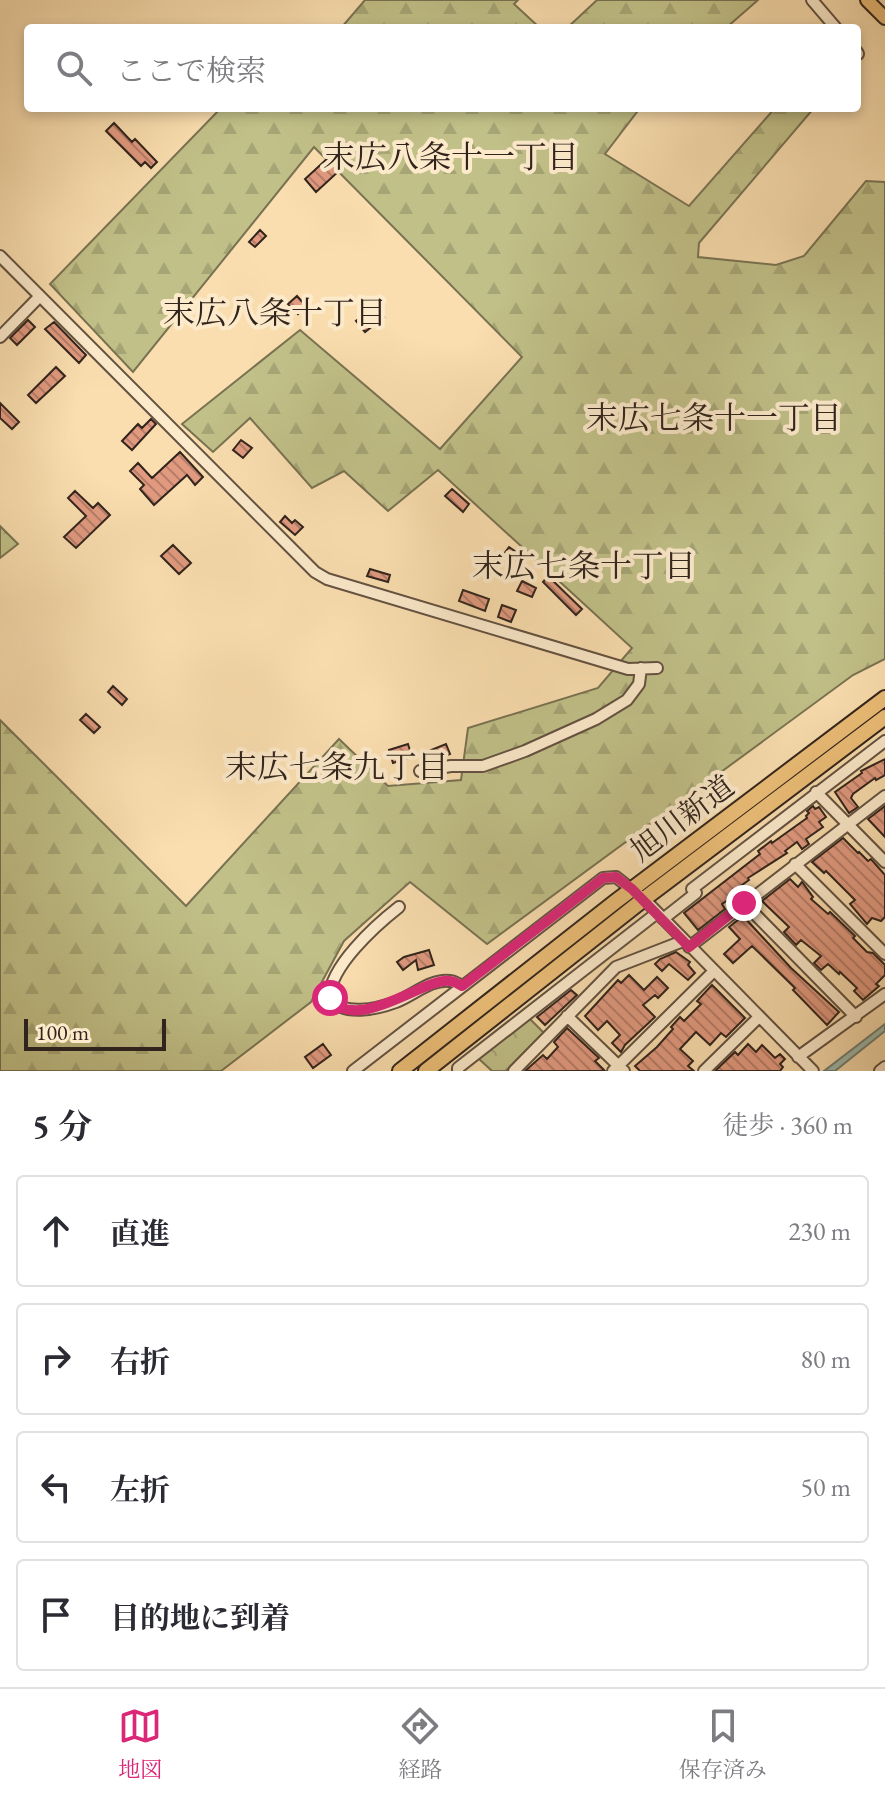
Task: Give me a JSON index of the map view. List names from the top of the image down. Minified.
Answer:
{"streets":{"highway":["旭川新道"]},"districts":["末広八条十一丁目","末広八条十丁目","末広七条十一丁目","末広七条十丁目","末広七条九丁目"],"scale_bar":"100 m","page":{"search":"ここで検索","scale":"100 m","heading":["5 分","徒歩 · 360 m"],"list":[["直進","230 m"],["右折","80 m"],["左折","50 m"],"目的地に到着"],"nav":["地図","経路","保存済み"]}}
